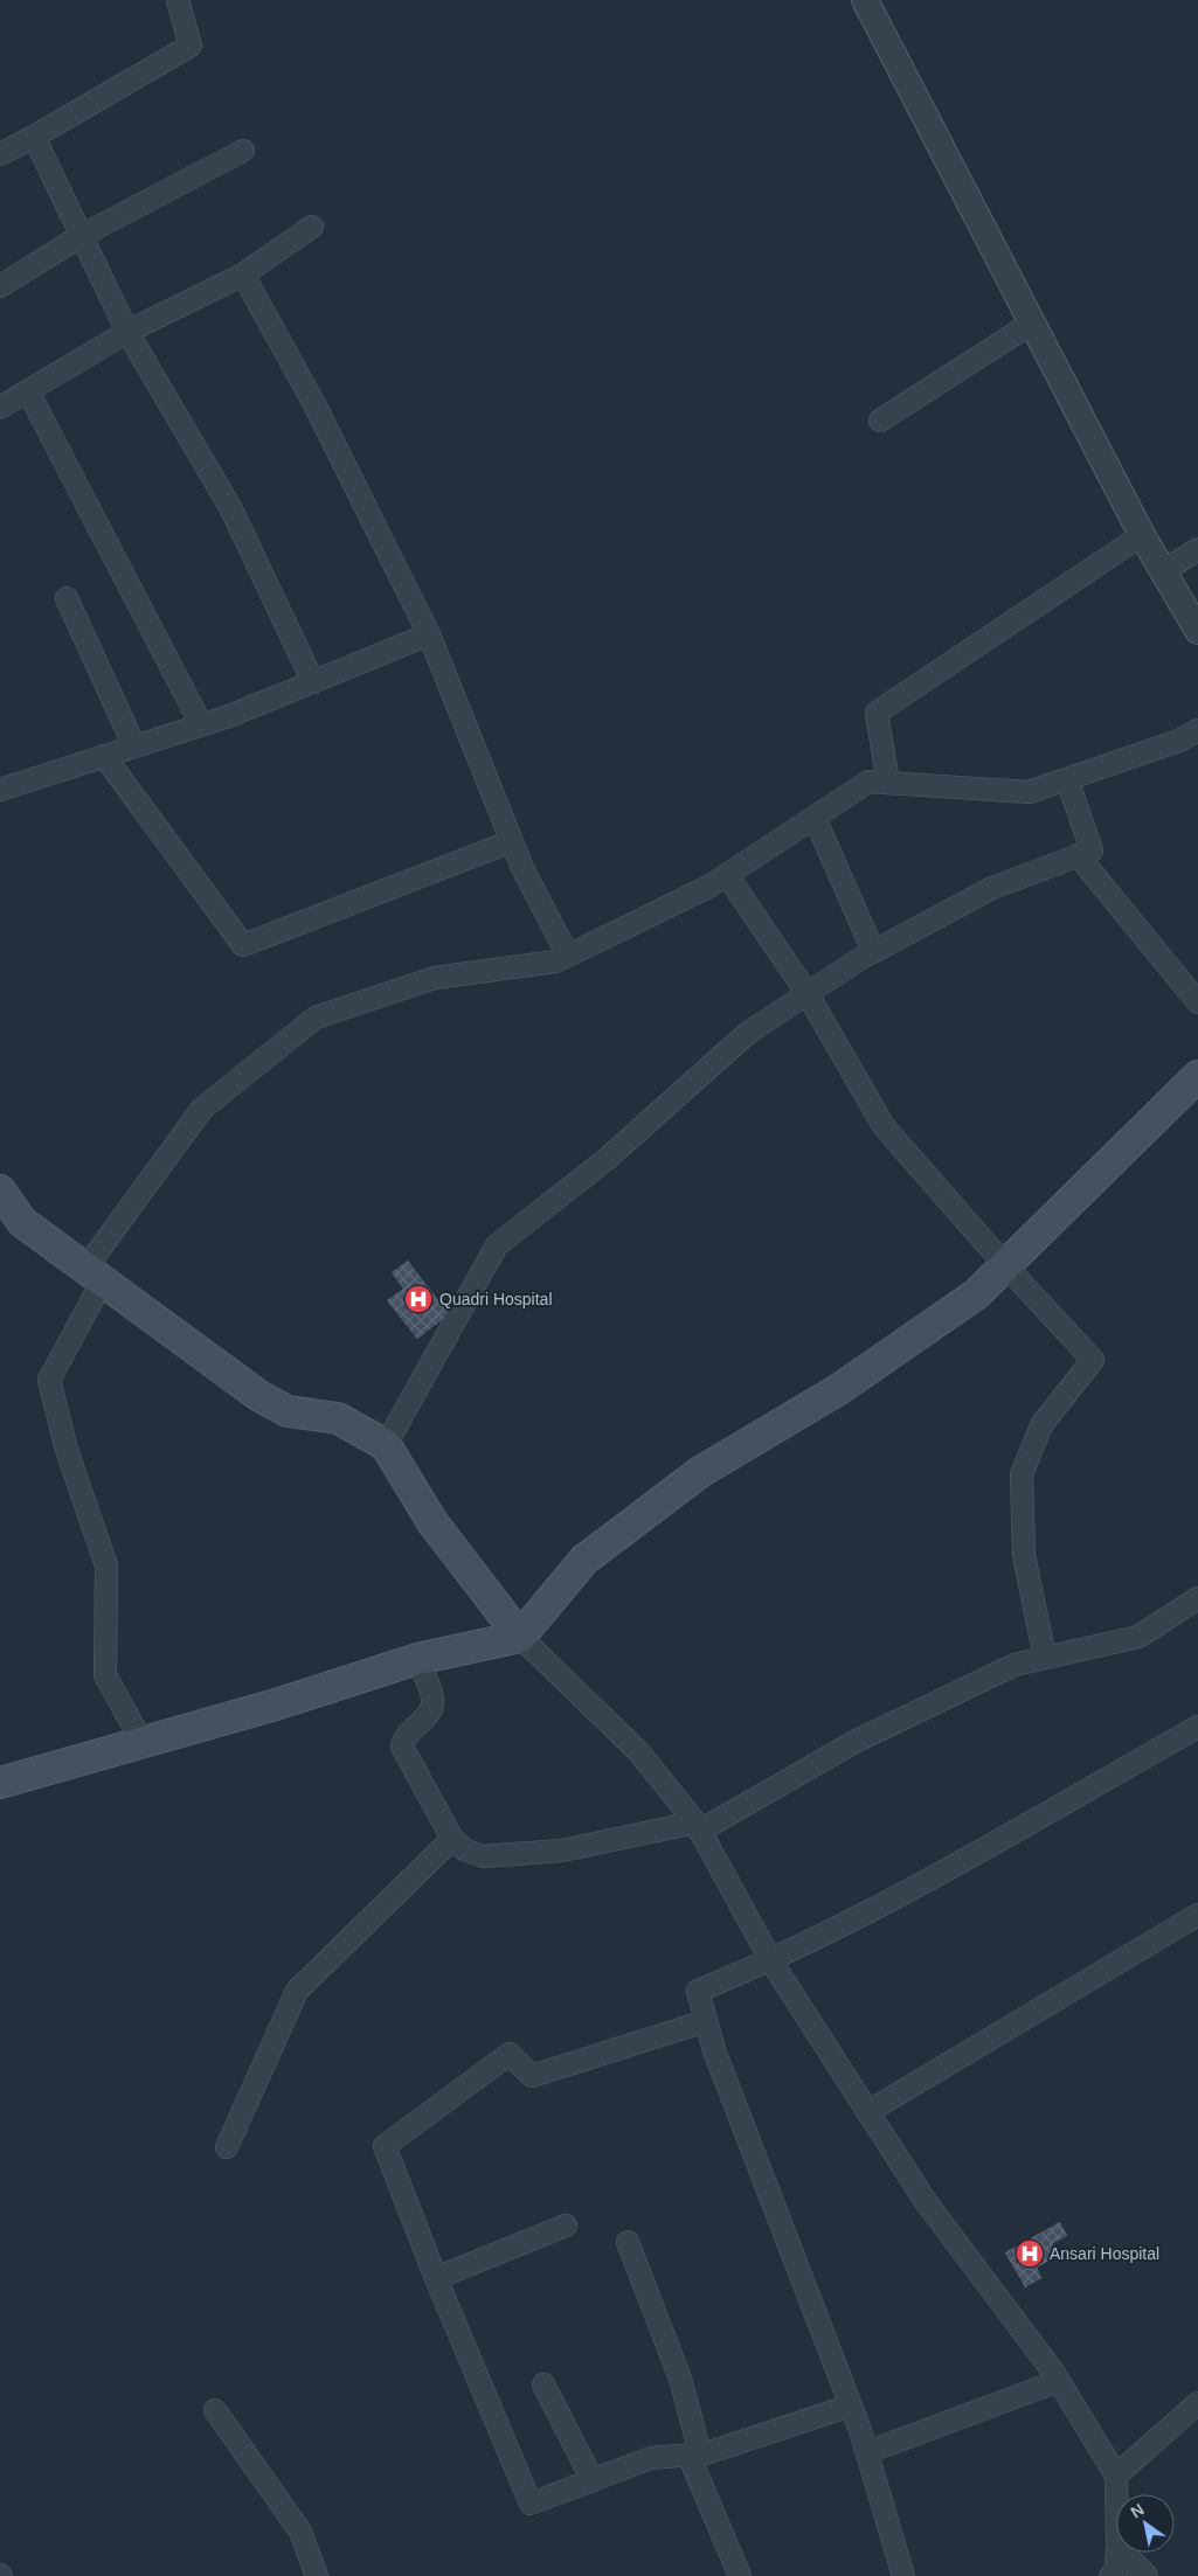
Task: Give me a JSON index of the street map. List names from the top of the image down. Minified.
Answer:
{"places":{"hospital":["Quadri Hospital","Ansari Hospital"]},"north":"top left"}
